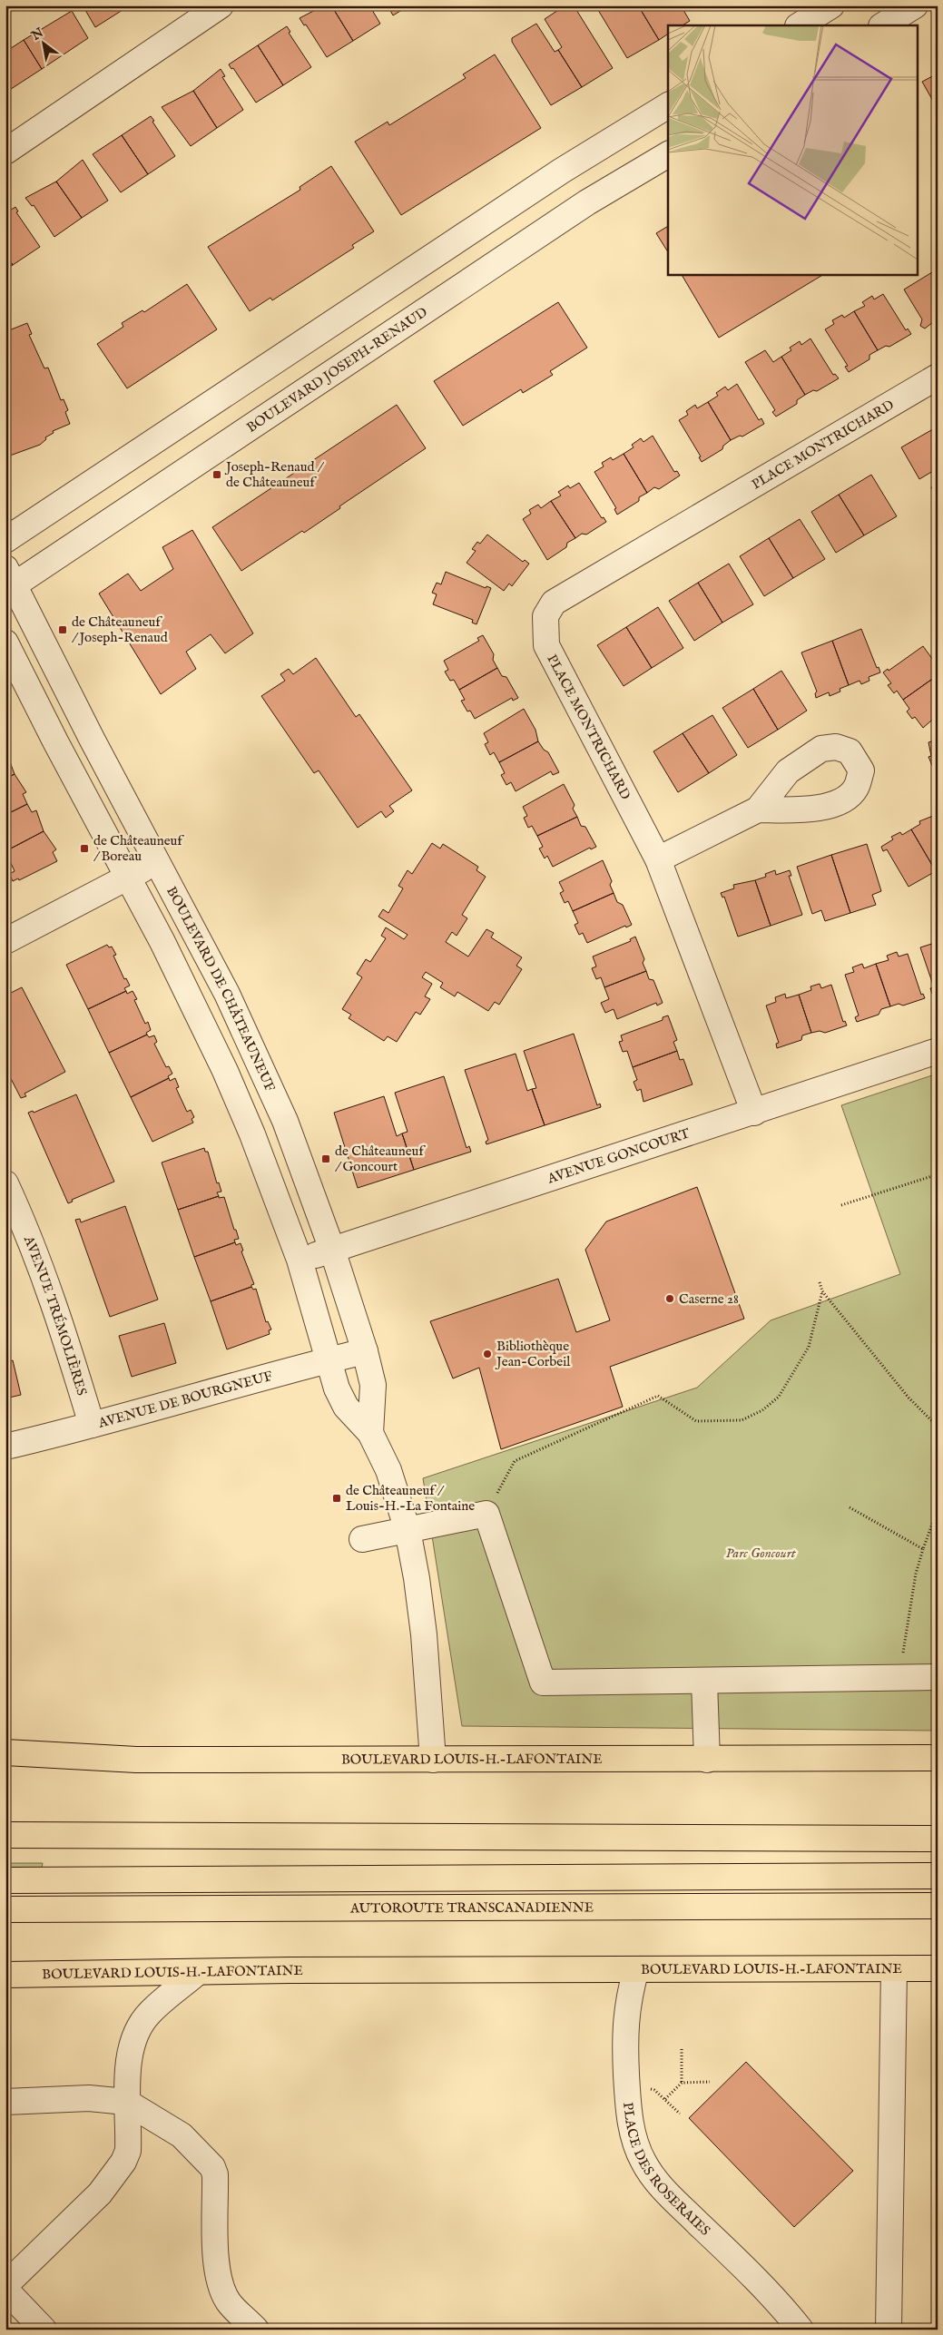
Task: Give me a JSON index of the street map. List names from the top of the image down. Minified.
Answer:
{"streets":{"main road":["BOULEVARD LOUIS-H.-LAFONTAINE","AUTOROUTE TRANSCANADIENNE"],"street":["BOULEVARD JOSEPH-RENAUD","PLACE MONTRICHARD","BOULEVARD DE CHÂTEAUNEUF","AVENUE GONCOURT","AVENUE TRÉMOLIÈRES","AVENUE DE BOURGNEUF","PLACE DES ROSERAIES"]},"crossings":[["BOULEVARD JOSEPH-RENAUD","BOULEVARD DE CHÂTEAUNEUF"],["PLACE MONTRICHARD","AVENUE GONCOURT"],["BOULEVARD DE CHÂTEAUNEUF","AVENUE GONCOURT"],["BOULEVARD DE CHÂTEAUNEUF","AVENUE DE BOURGNEUF"],["BOULEVARD DE CHÂTEAUNEUF","BOULEVARD LOUIS-H.-LAFONTAINE"],["AVENUE TRÉMOLIÈRES","AVENUE DE BOURGNEUF"],["BOULEVARD LOUIS-H.-LAFONTAINE","PLACE DES ROSERAIES"]],"parks":["Parc Goncourt"],"places":{"transit":["Joseph-Renaud / de Châteauneuf","de Châteauneuf / Joseph-Renaud","de Châteauneuf / Boreau","de Châteauneuf / Goncourt","de Châteauneuf / Louis-H.-La Fontaine"],"other":["Caserne 28","Bibliothèque Jean-Corbeil"]},"north":"top left"}
